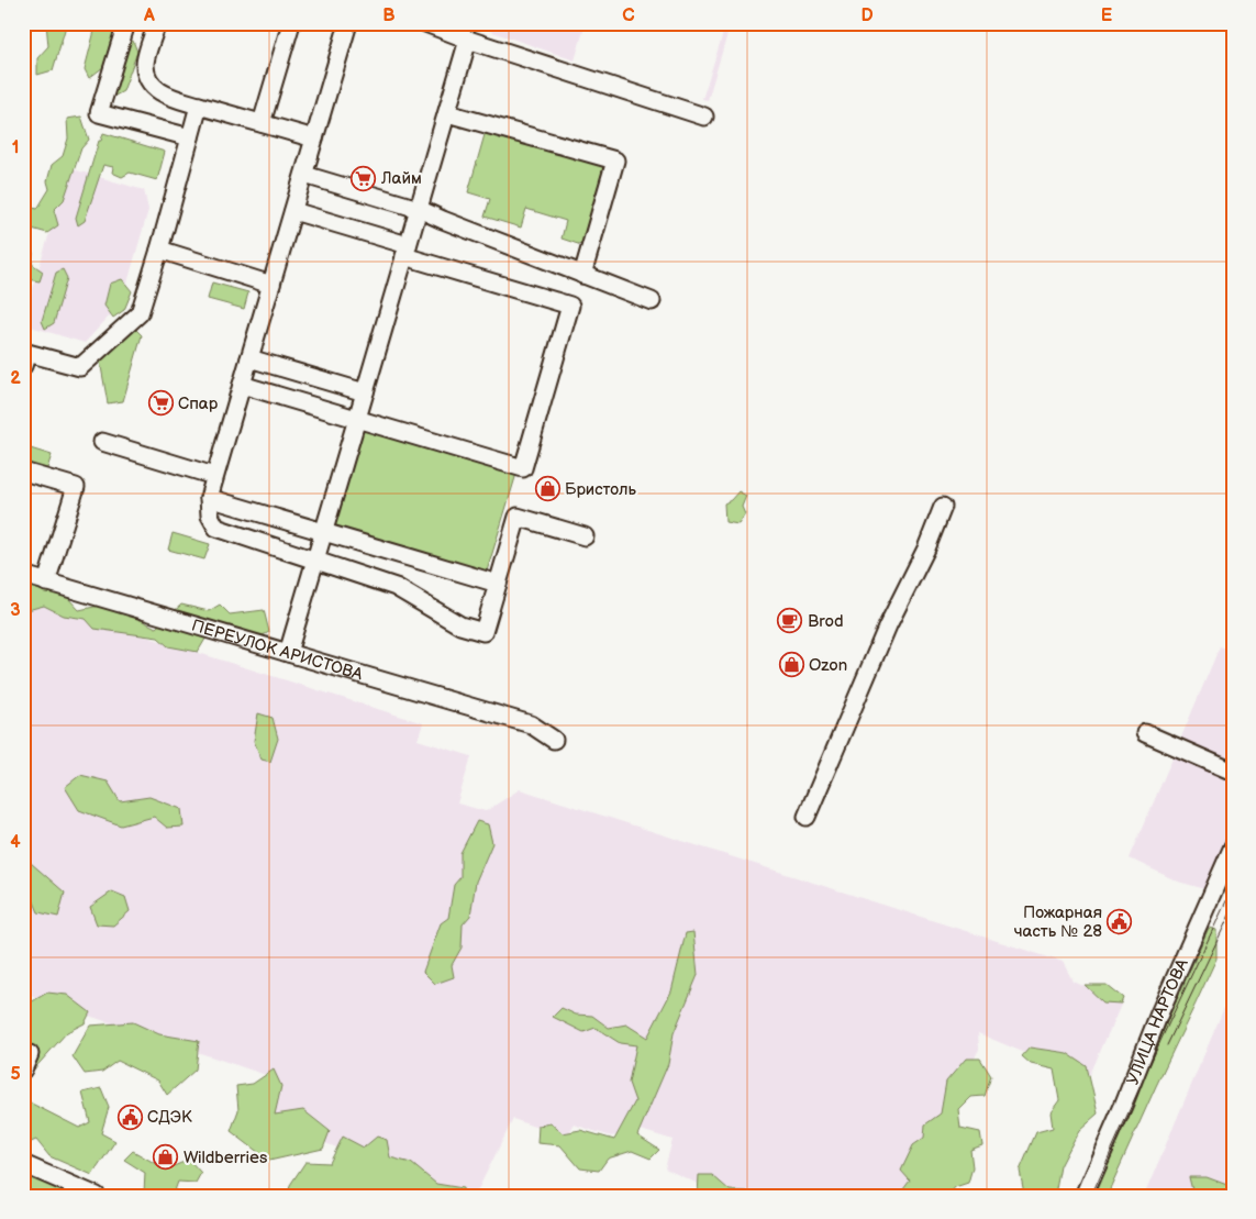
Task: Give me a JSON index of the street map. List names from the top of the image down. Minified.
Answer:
{"streets":{"street":["ПЕРЕУЛОК АРИСТОВА","УЛИЦА НАРТОВА"]},"places":{"supermarket":["Лайм","Спар"],"shop":["Бристоль","Ozon","Wildberries"],"cafe":["Brod"],"public building":["Пожарная часть № 28","СДЭК"]},"grid":{"columns":["A","B","C","D","E"],"rows":["1","2","3","4","5"]}}
